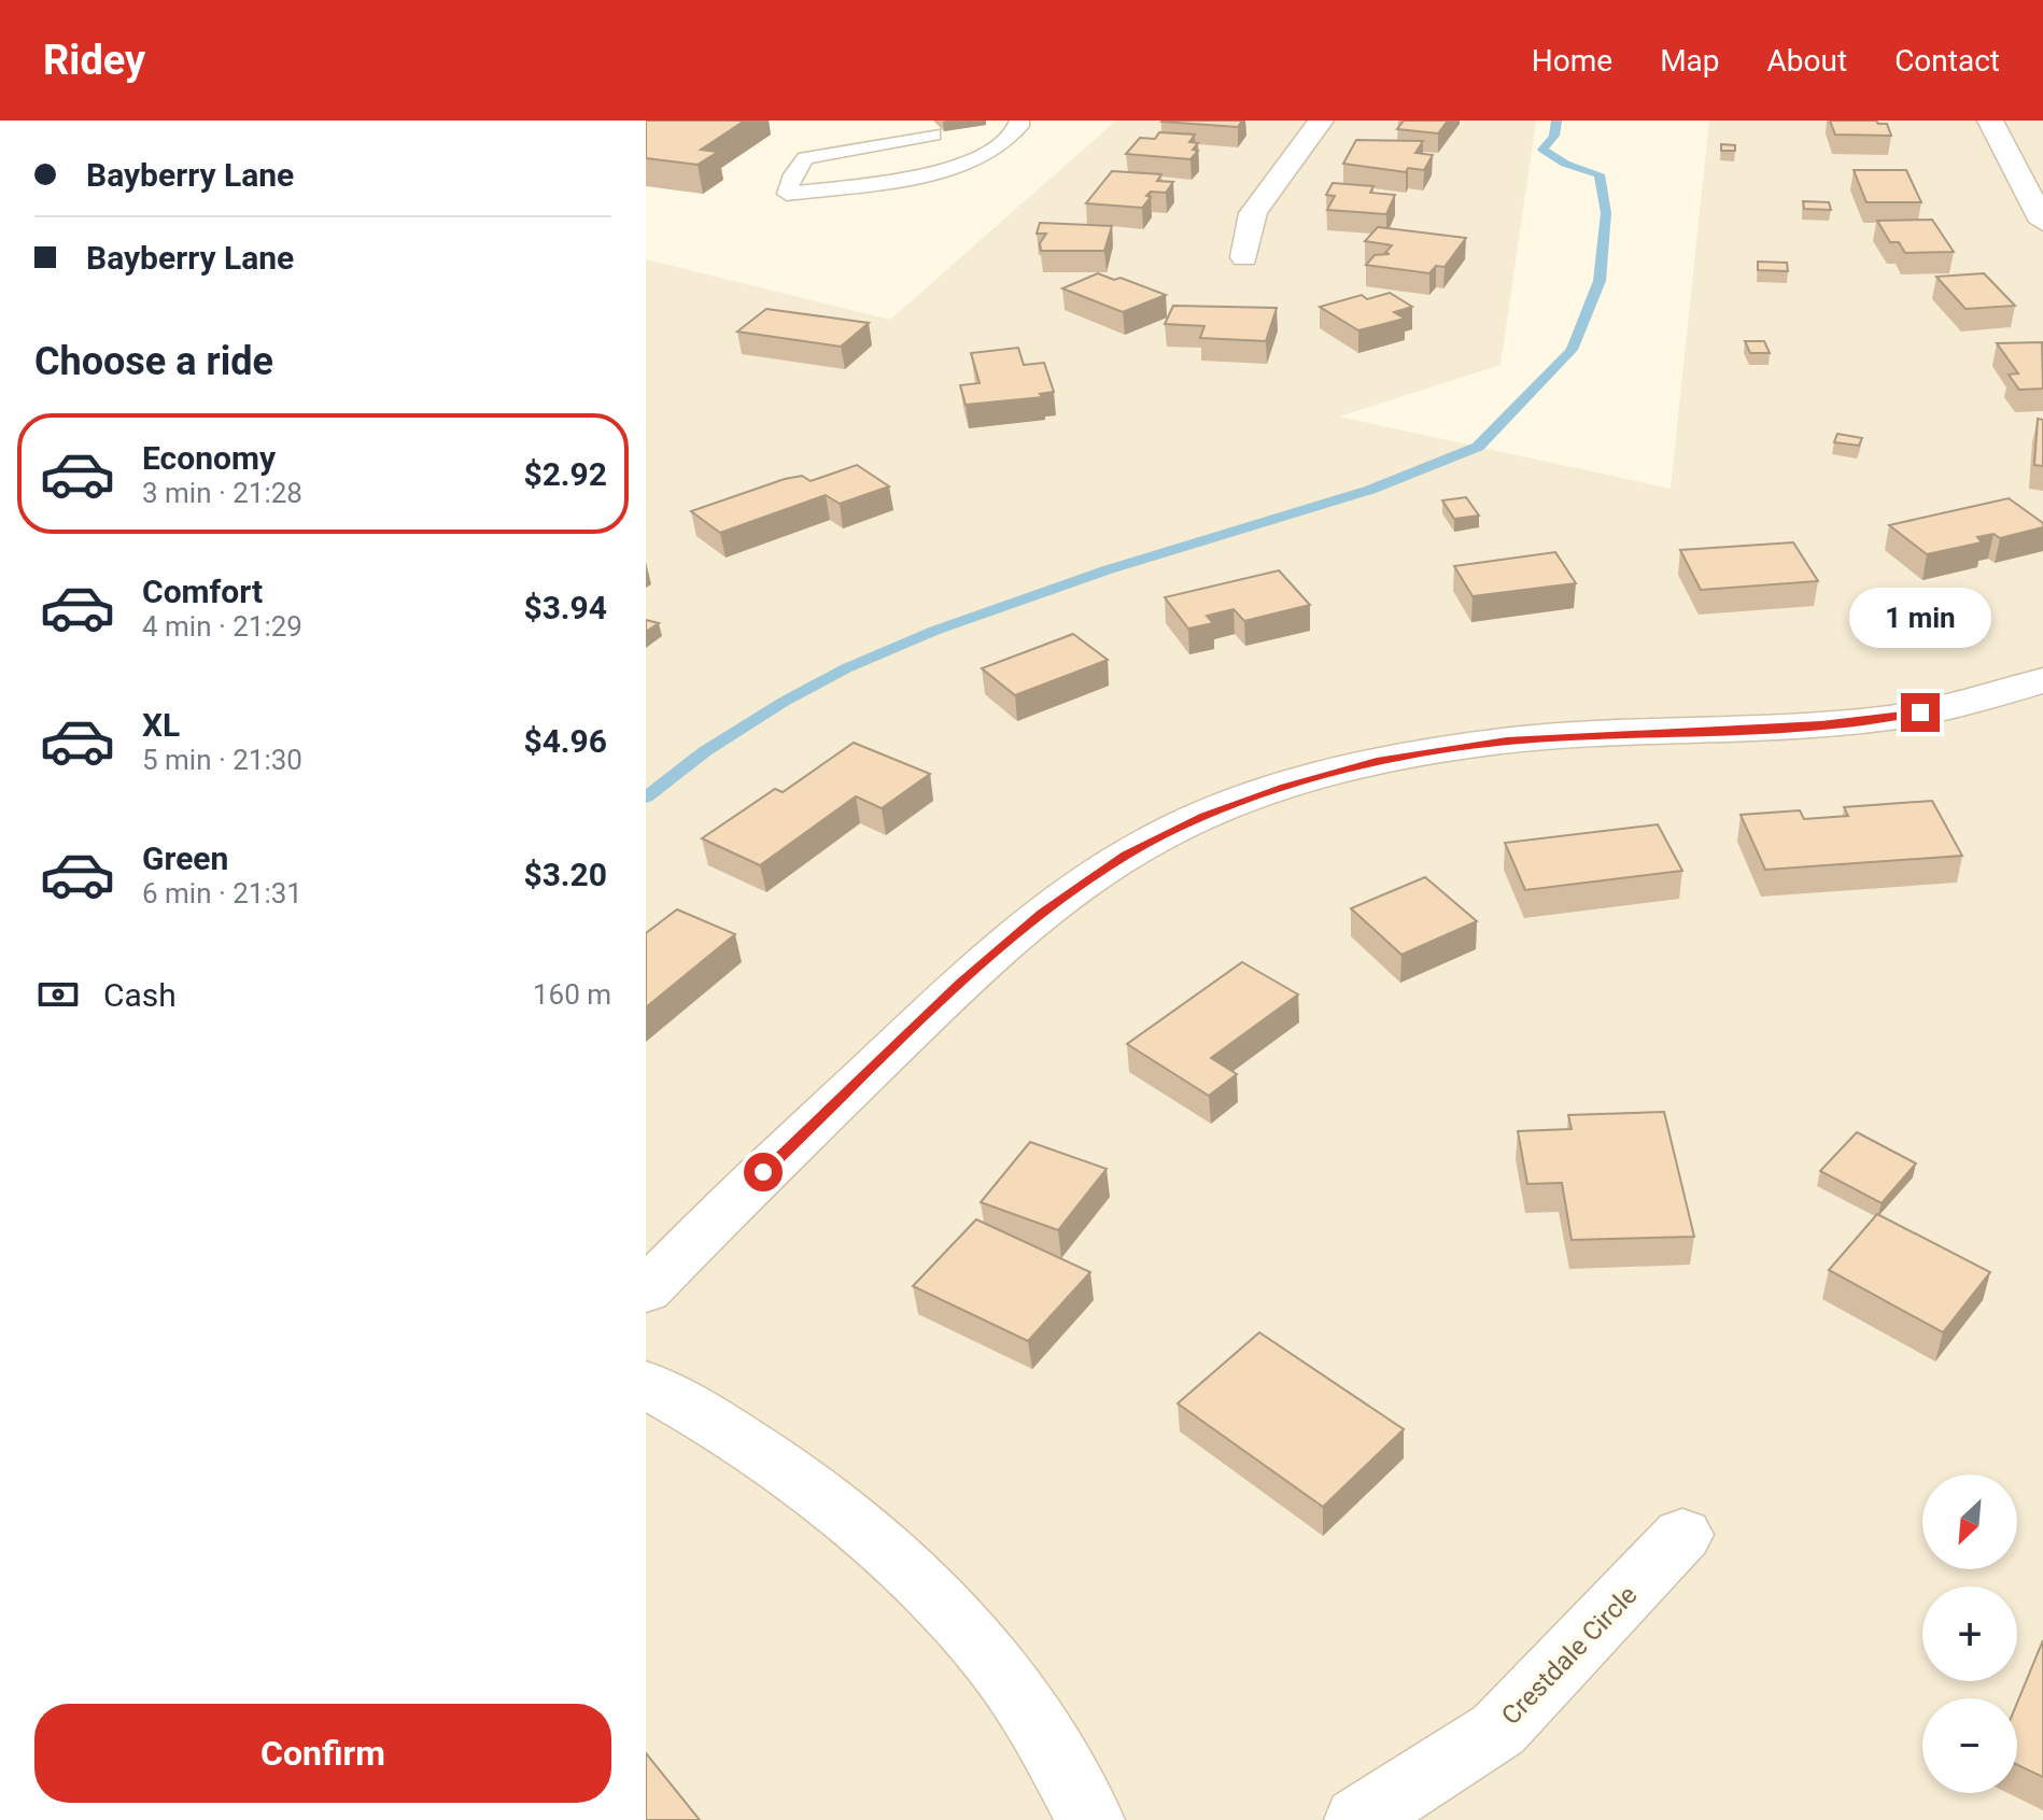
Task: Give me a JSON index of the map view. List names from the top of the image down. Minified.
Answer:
{"streets":{"street":["Crestdale Circle"]},"north":"bottom left","page":{"header":"Ridey","nav":["Home","Map","About","Contact"],"banner":["Bayberry Lane","Bayberry Lane"],"heading":"Choose a ride","list":[{"name":"Economy","note":"3 min · 21:28","value":"$2.92"},{"name":"Comfort","note":"4 min · 21:29","value":"$3.94"},{"name":"XL","note":"5 min · 21:30","value":"$4.96"},{"name":"Green","note":"6 min · 21:31","value":"$3.20"}],"bubble":"1 min","pay":["Cash","160 m"],"map_buttons":["+","−"],"buttons":"Confirm"}}
